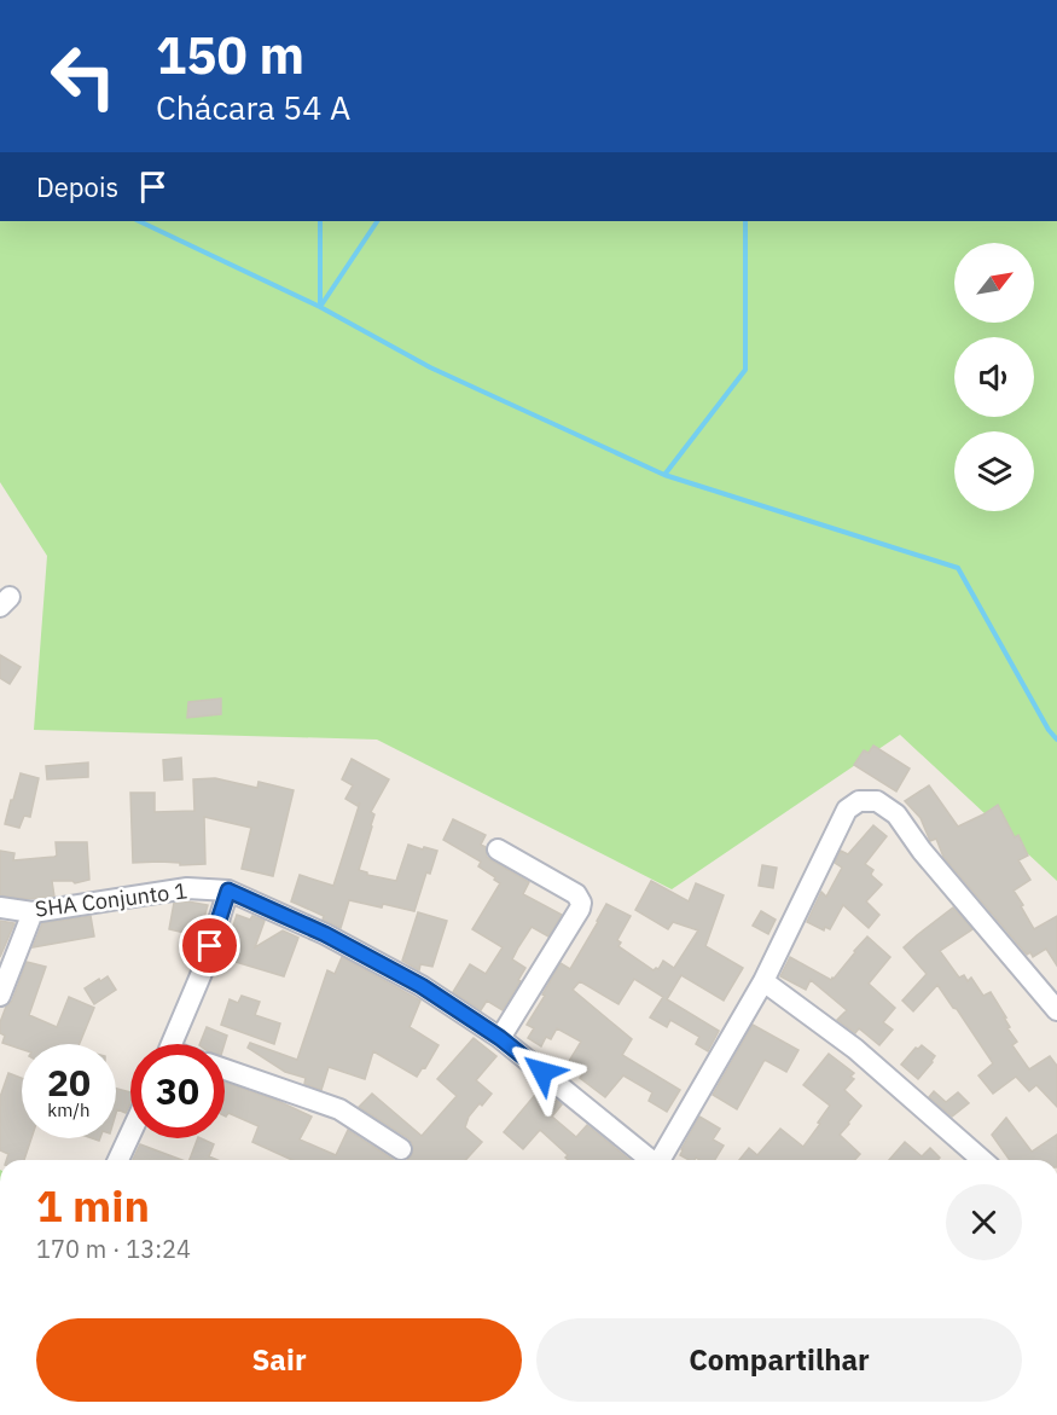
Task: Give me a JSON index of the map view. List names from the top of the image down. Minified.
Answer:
{"streets":{"street":["SHA Conjunto 1"]},"north":"top right","page":{"turn":["150 m","Chácara 54 A"],"then":"Depois","speed":"20 km/h","limit":"30","heading":["1 min","170 m · 13:24"],"buttons":["Sair","Compartilhar"]}}
